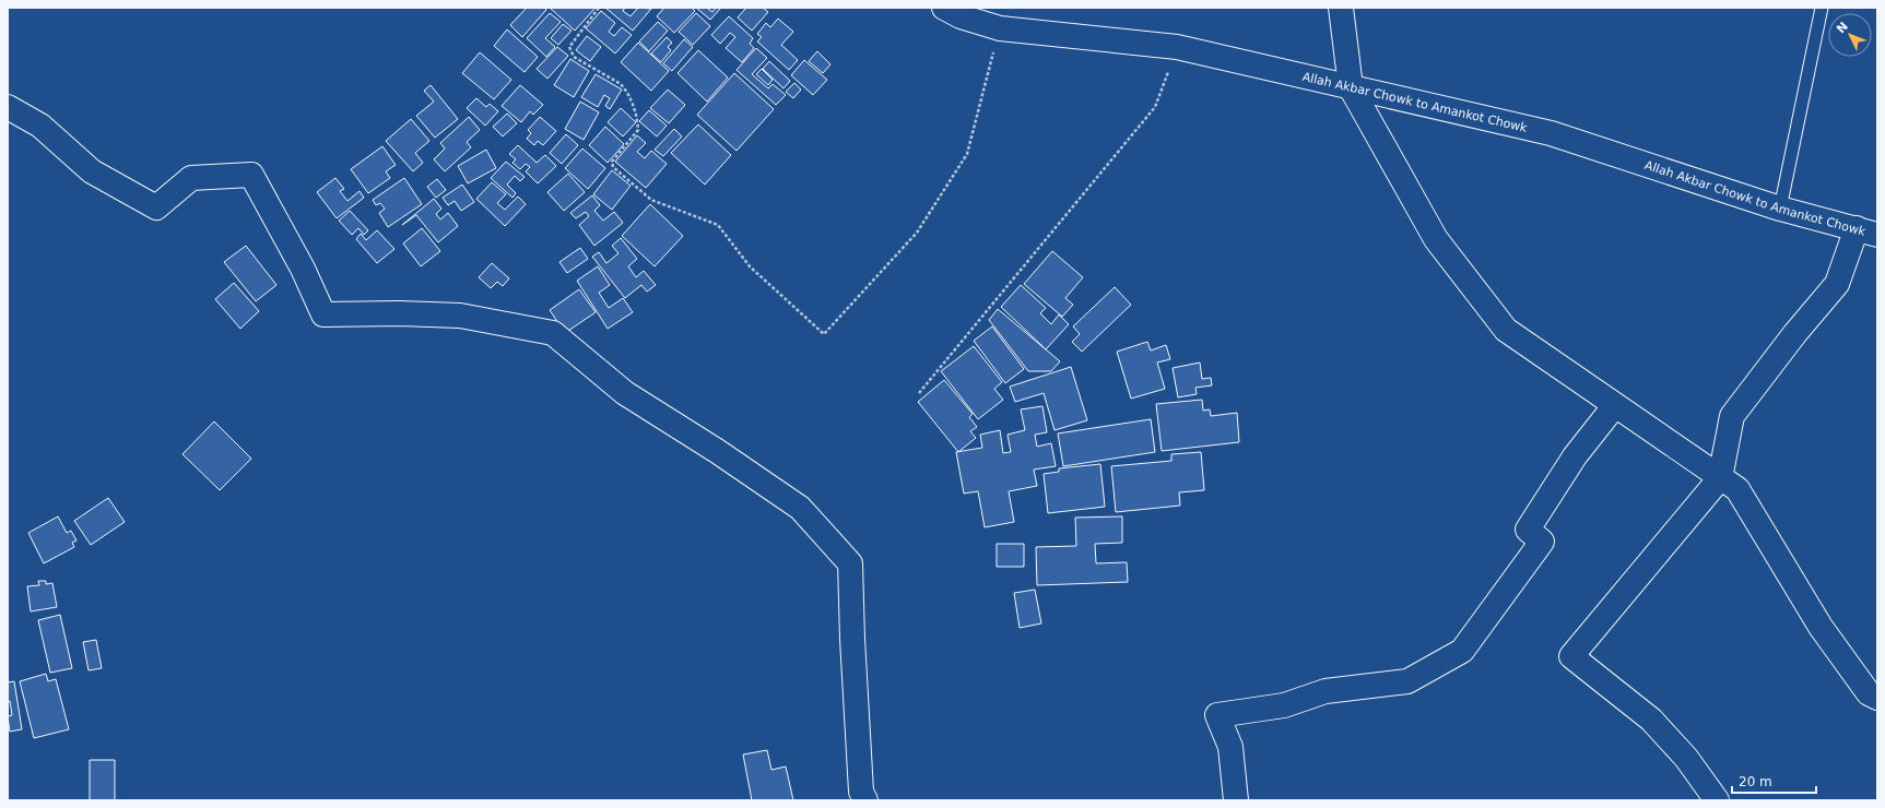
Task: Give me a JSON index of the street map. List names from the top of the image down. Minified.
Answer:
{"streets":{"street":["Allah Akbar Chowk to Amankot Chowk"]},"scale_bar":"20 m","north":"top left"}
